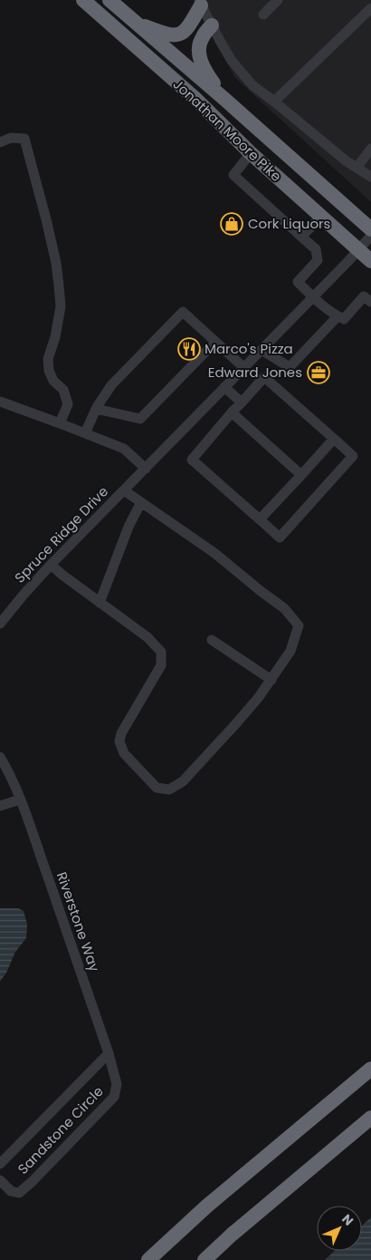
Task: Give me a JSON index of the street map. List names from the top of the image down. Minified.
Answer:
{"streets":{"highway":["Jonathan Moore Pike"],"street":["Spruce Ridge Drive","Riverstone Way","Sandstone Circle"]},"crossings":[["Jonathan Moore Pike","Spruce Ridge Drive"],["Riverstone Way","Sandstone Circle"]],"places":{"shop":["Cork Liquors"],"restaurant":["Marco's Pizza"],"office":["Edward Jones"]},"north":"top right"}
